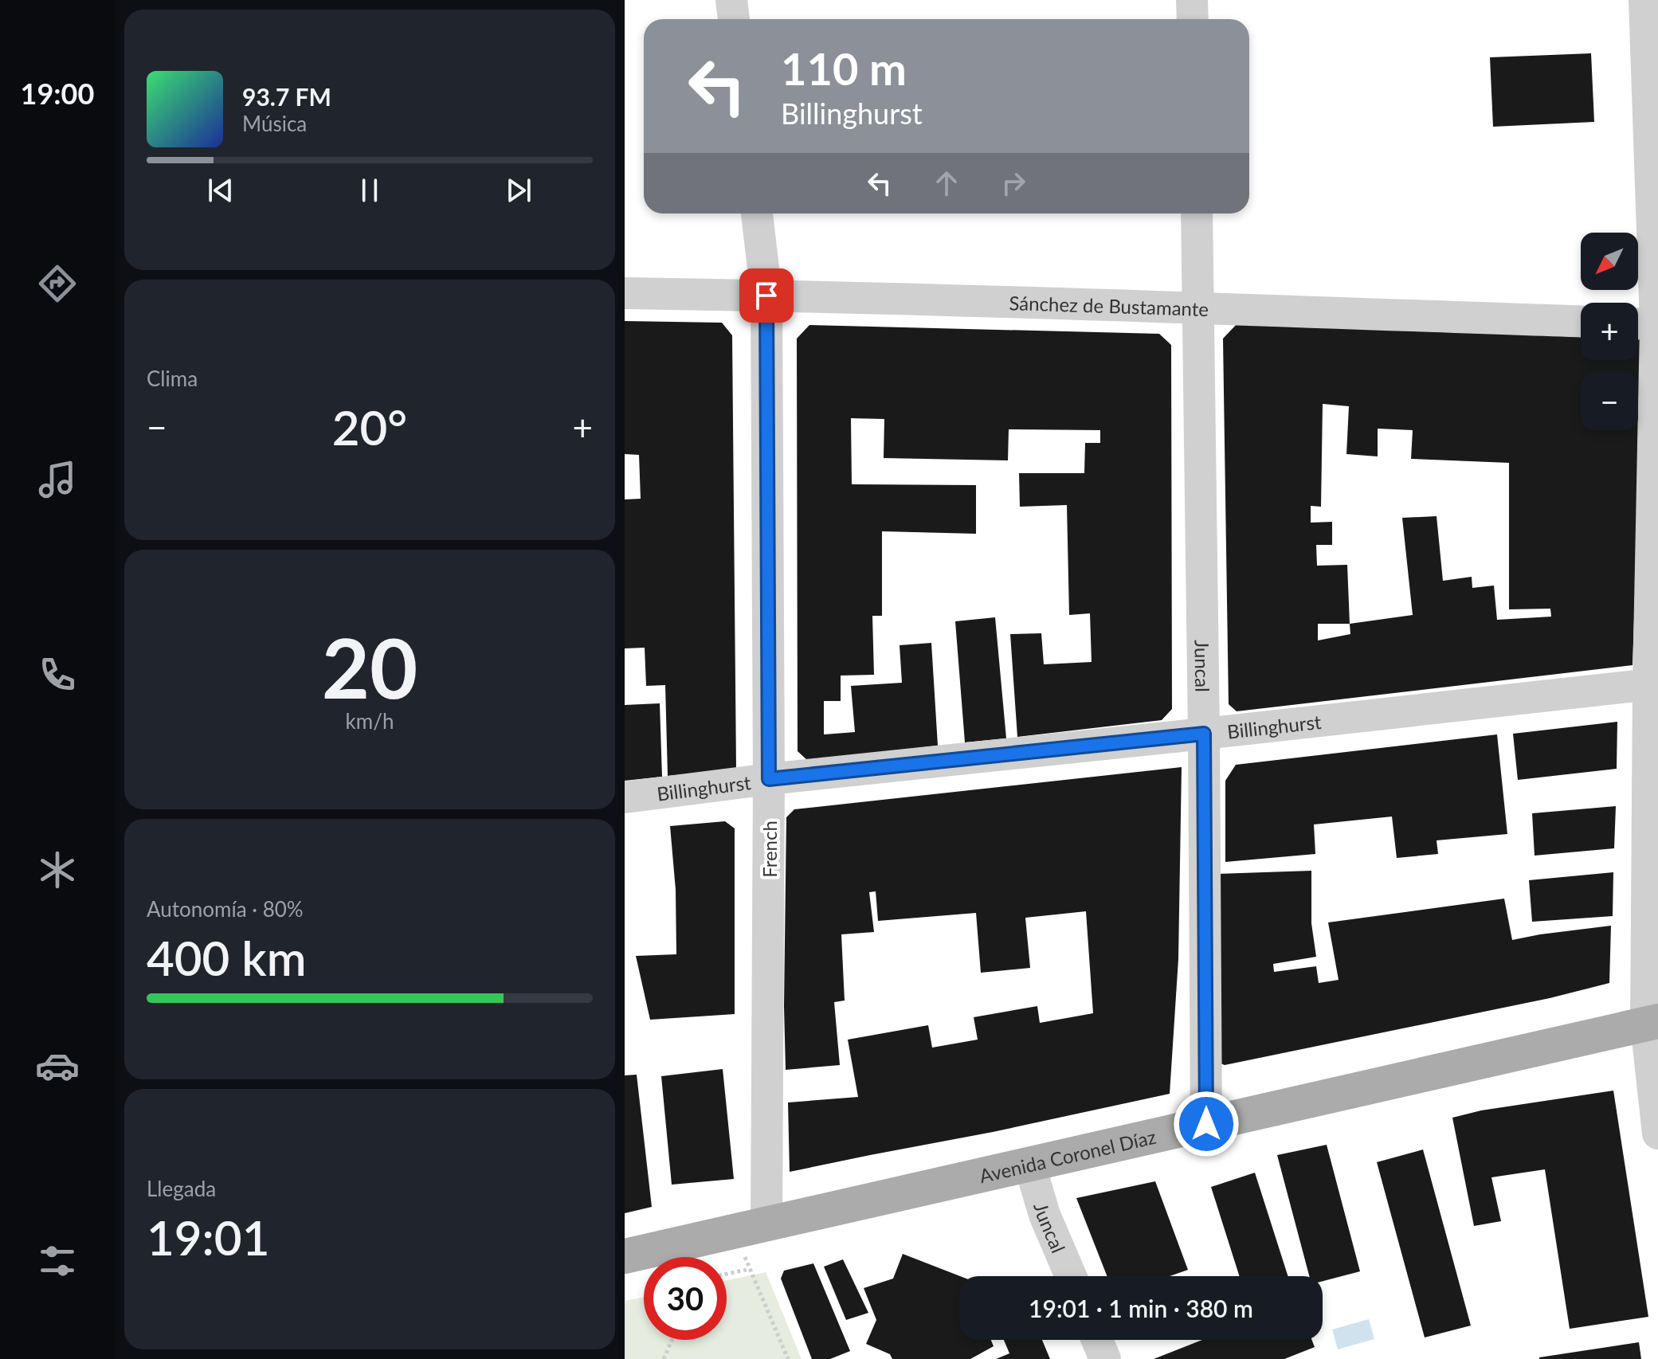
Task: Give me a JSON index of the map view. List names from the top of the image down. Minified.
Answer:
{"streets":{"main road":["Avenida Coronel Díaz"],"street":["Sánchez de Bustamante","Juncal","Billinghurst","French"]},"crossings":[["Sánchez de Bustamante","Juncal"],["Sánchez de Bustamante","French"],["Juncal","Billinghurst"],["Juncal","Avenida Coronel Díaz"],["Billinghurst","French"],["French","Avenida Coronel Díaz"]],"north":"bottom left","page":{"tabs":"19:00","turn":["110 m","Billinghurst"],"song":["93.7 FM","Música"],"map_buttons":["+","−"],"tile":["Clima",["20","km/h"],["Autonomía · 80%","400 km"],["Llegada","19:01"]],"heat":["−","20°","+"],"limit":"30","trip":"19:01 · 1 min · 380 m"}}
